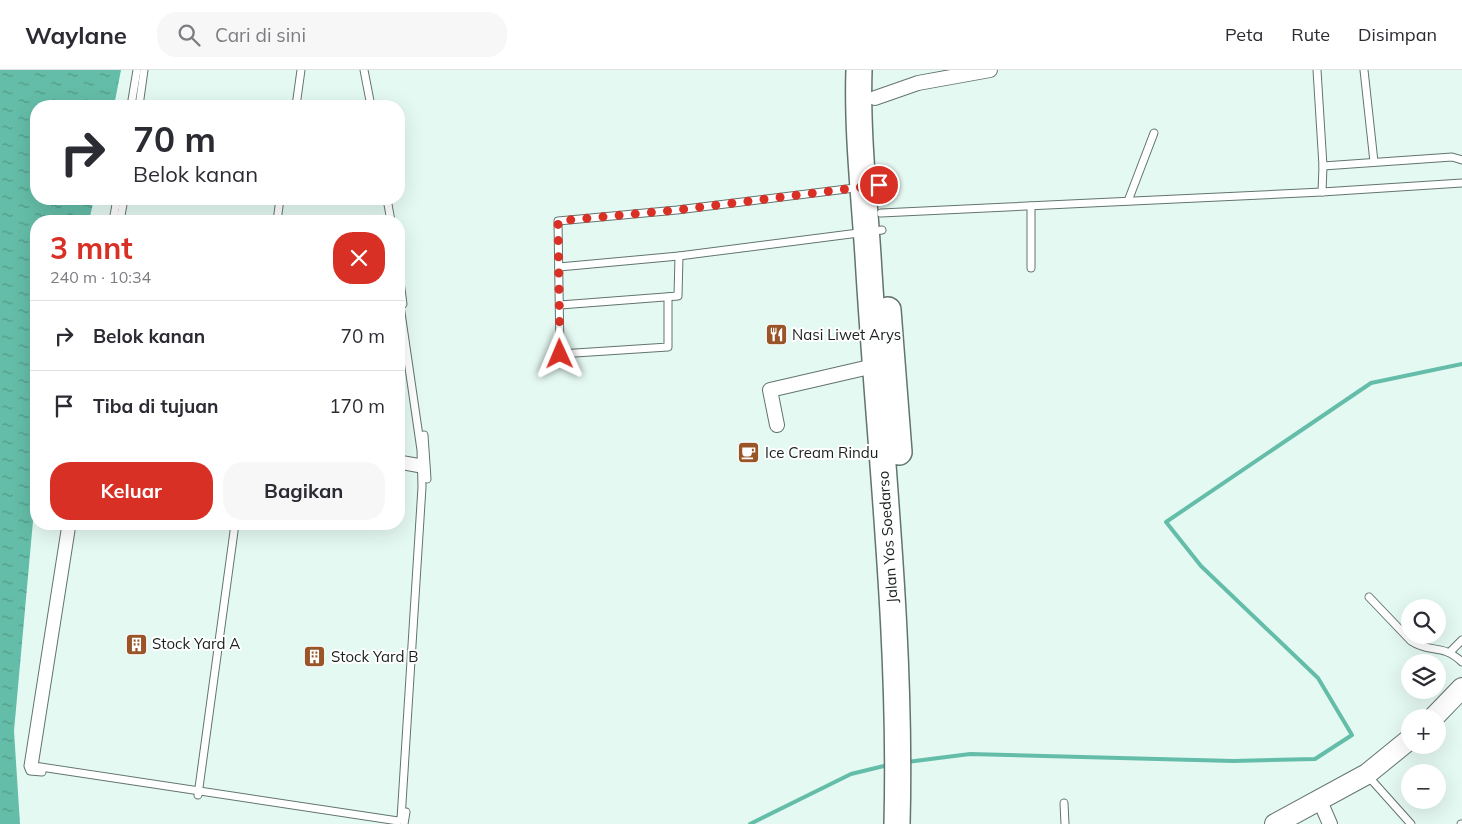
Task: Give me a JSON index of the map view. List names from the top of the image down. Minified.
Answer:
{"streets":{"highway":["Jalan Yos Soedarso"]},"places":{"restaurant":["Nasi Liwet Arys"],"cafe":["Ice Cream Rindu"],"building":["Stock Yard A","Stock Yard B"]},"page":{"header":"Waylane","search":"Cari di sini","nav":["Peta","Rute","Disimpan"],"turn":["70 m","Belok kanan"],"heading":["3 mnt","240 m · 10:34"],"list":[{"name":"Belok kanan","value":"70 m"},{"name":"Tiba di tujuan","value":"170 m"}],"buttons":["Keluar","Bagikan"],"map_buttons":["+","−"]}}
